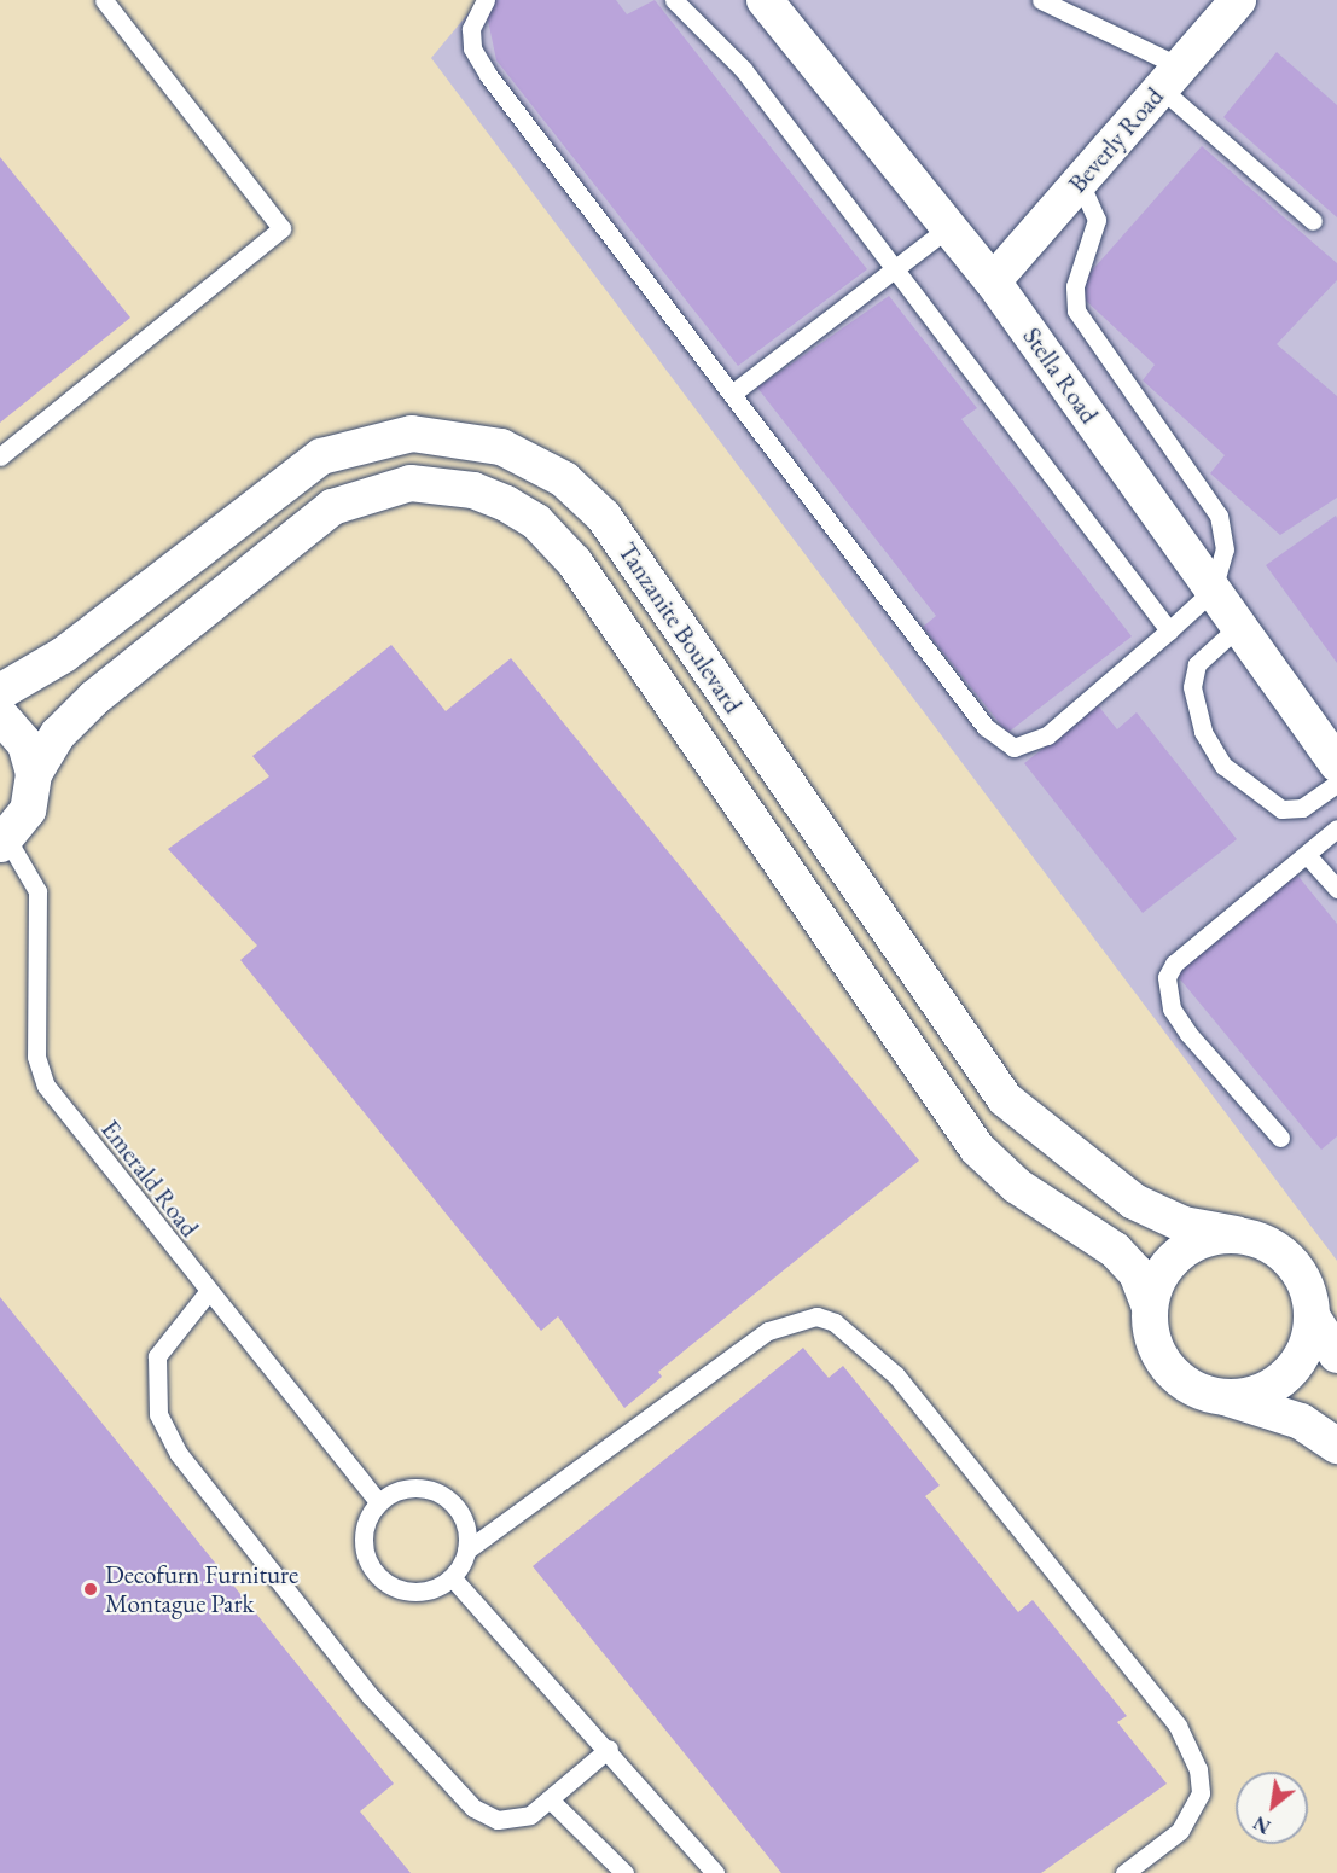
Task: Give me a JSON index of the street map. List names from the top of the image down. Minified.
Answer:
{"streets":{"street":["Beverly Road","Stella Road","Tanzanite Boulevard"],"lane":["Emerald Road"]},"crossings":[["Beverly Road","Stella Road"]],"places":["Decofurn Furniture Montague Park"],"north":"bottom left"}
